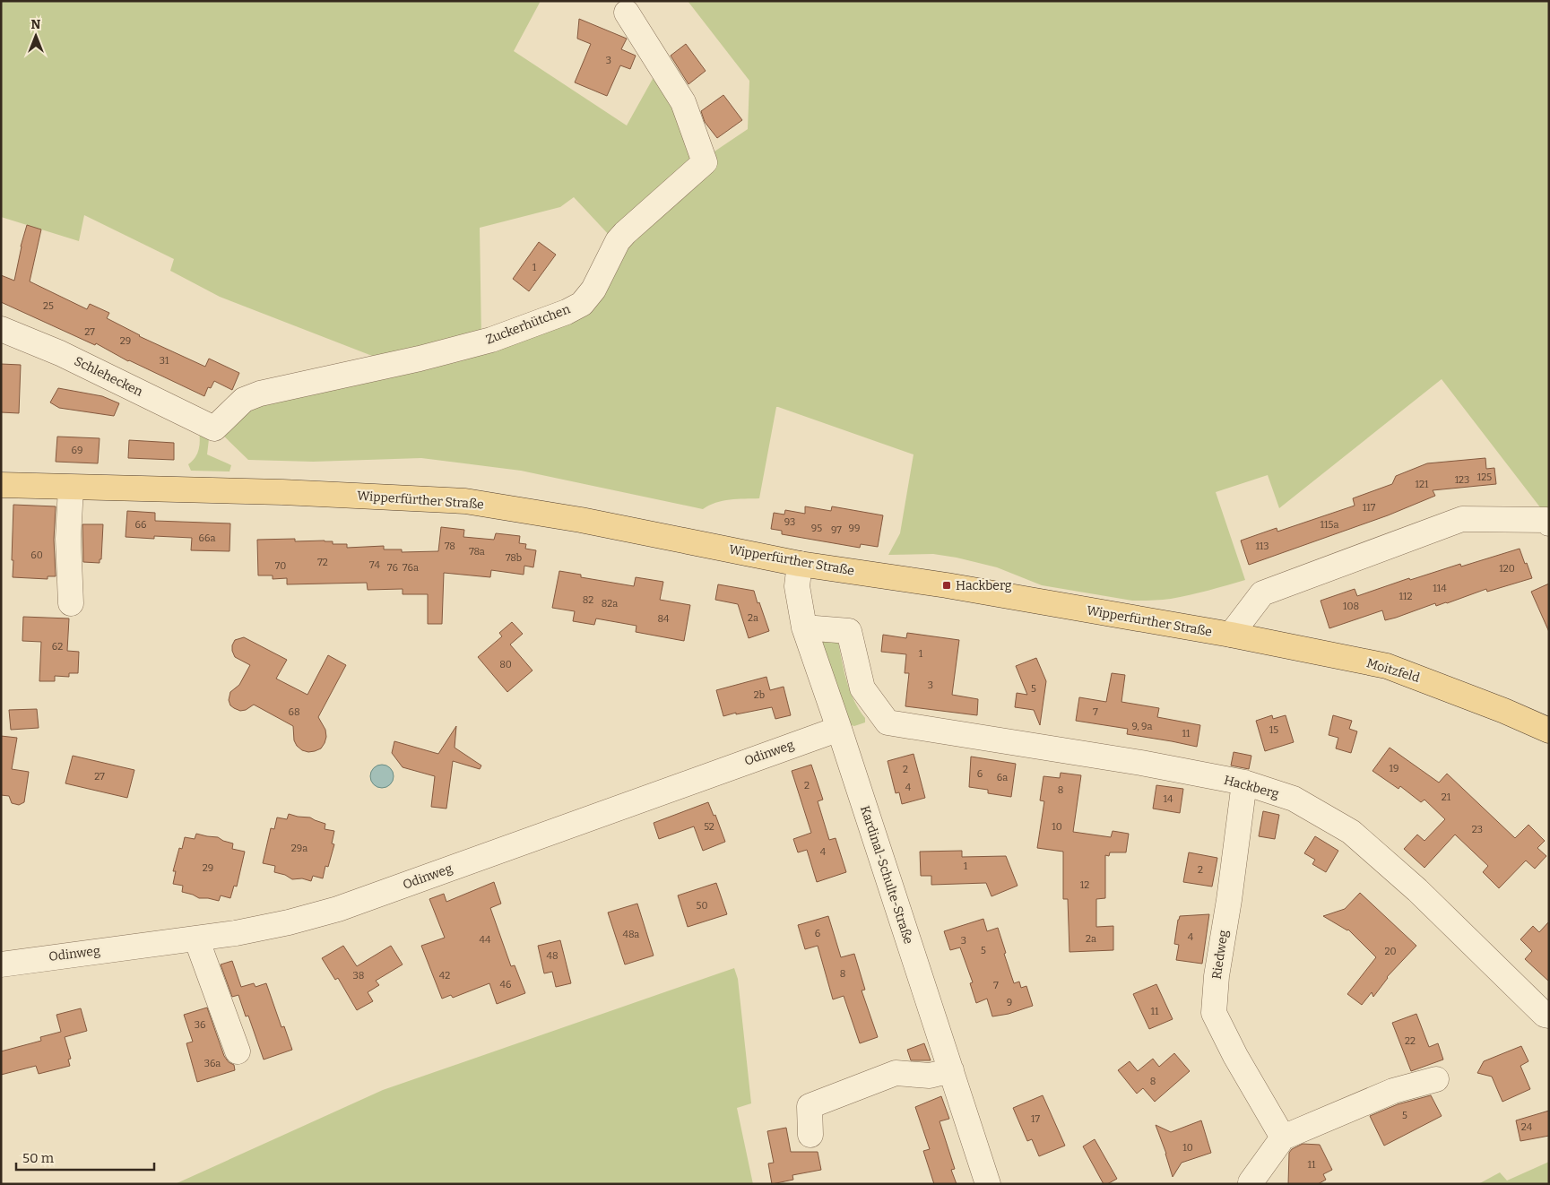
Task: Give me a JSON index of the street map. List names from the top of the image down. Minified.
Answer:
{"streets":{"main road":["Wipperfürther Straße","Moitzfeld"],"street":["Zuckerhütchen","Schlehecken","Odinweg","Hackberg","Kardinal-Schulte-Straße","Riedweg"]},"crossings":[["Zuckerhütchen","Schlehecken"],["Wipperfürther Straße","Moitzfeld"],["Wipperfürther Straße","Kardinal-Schulte-Straße"],["Odinweg","Kardinal-Schulte-Straße"],["Hackberg","Kardinal-Schulte-Straße"],["Hackberg","Riedweg"]],"places":{"transit":["Hackberg"]},"house_numbers":["3","1","25","27","29","31","69","125","123","121","117","93","66","115a","95","99","97","66a","78","113","78a","60","78b","72","74","70","76","76a","120","114","112","82","82a","108","2a","84","62","1","80","3","5","2b","68","7","9, 9a","15","11","19","2","6","27","6a","2","4","8","21","14","52","10","23","29a","4","1","29","2","12","50","6","48a","4","2a","44","3","5","20","48","8","38","42","46","7","9","11","36","22","36a","8","5","17","24","10","11"],"scale_bar":"50 m","north":"top"}
